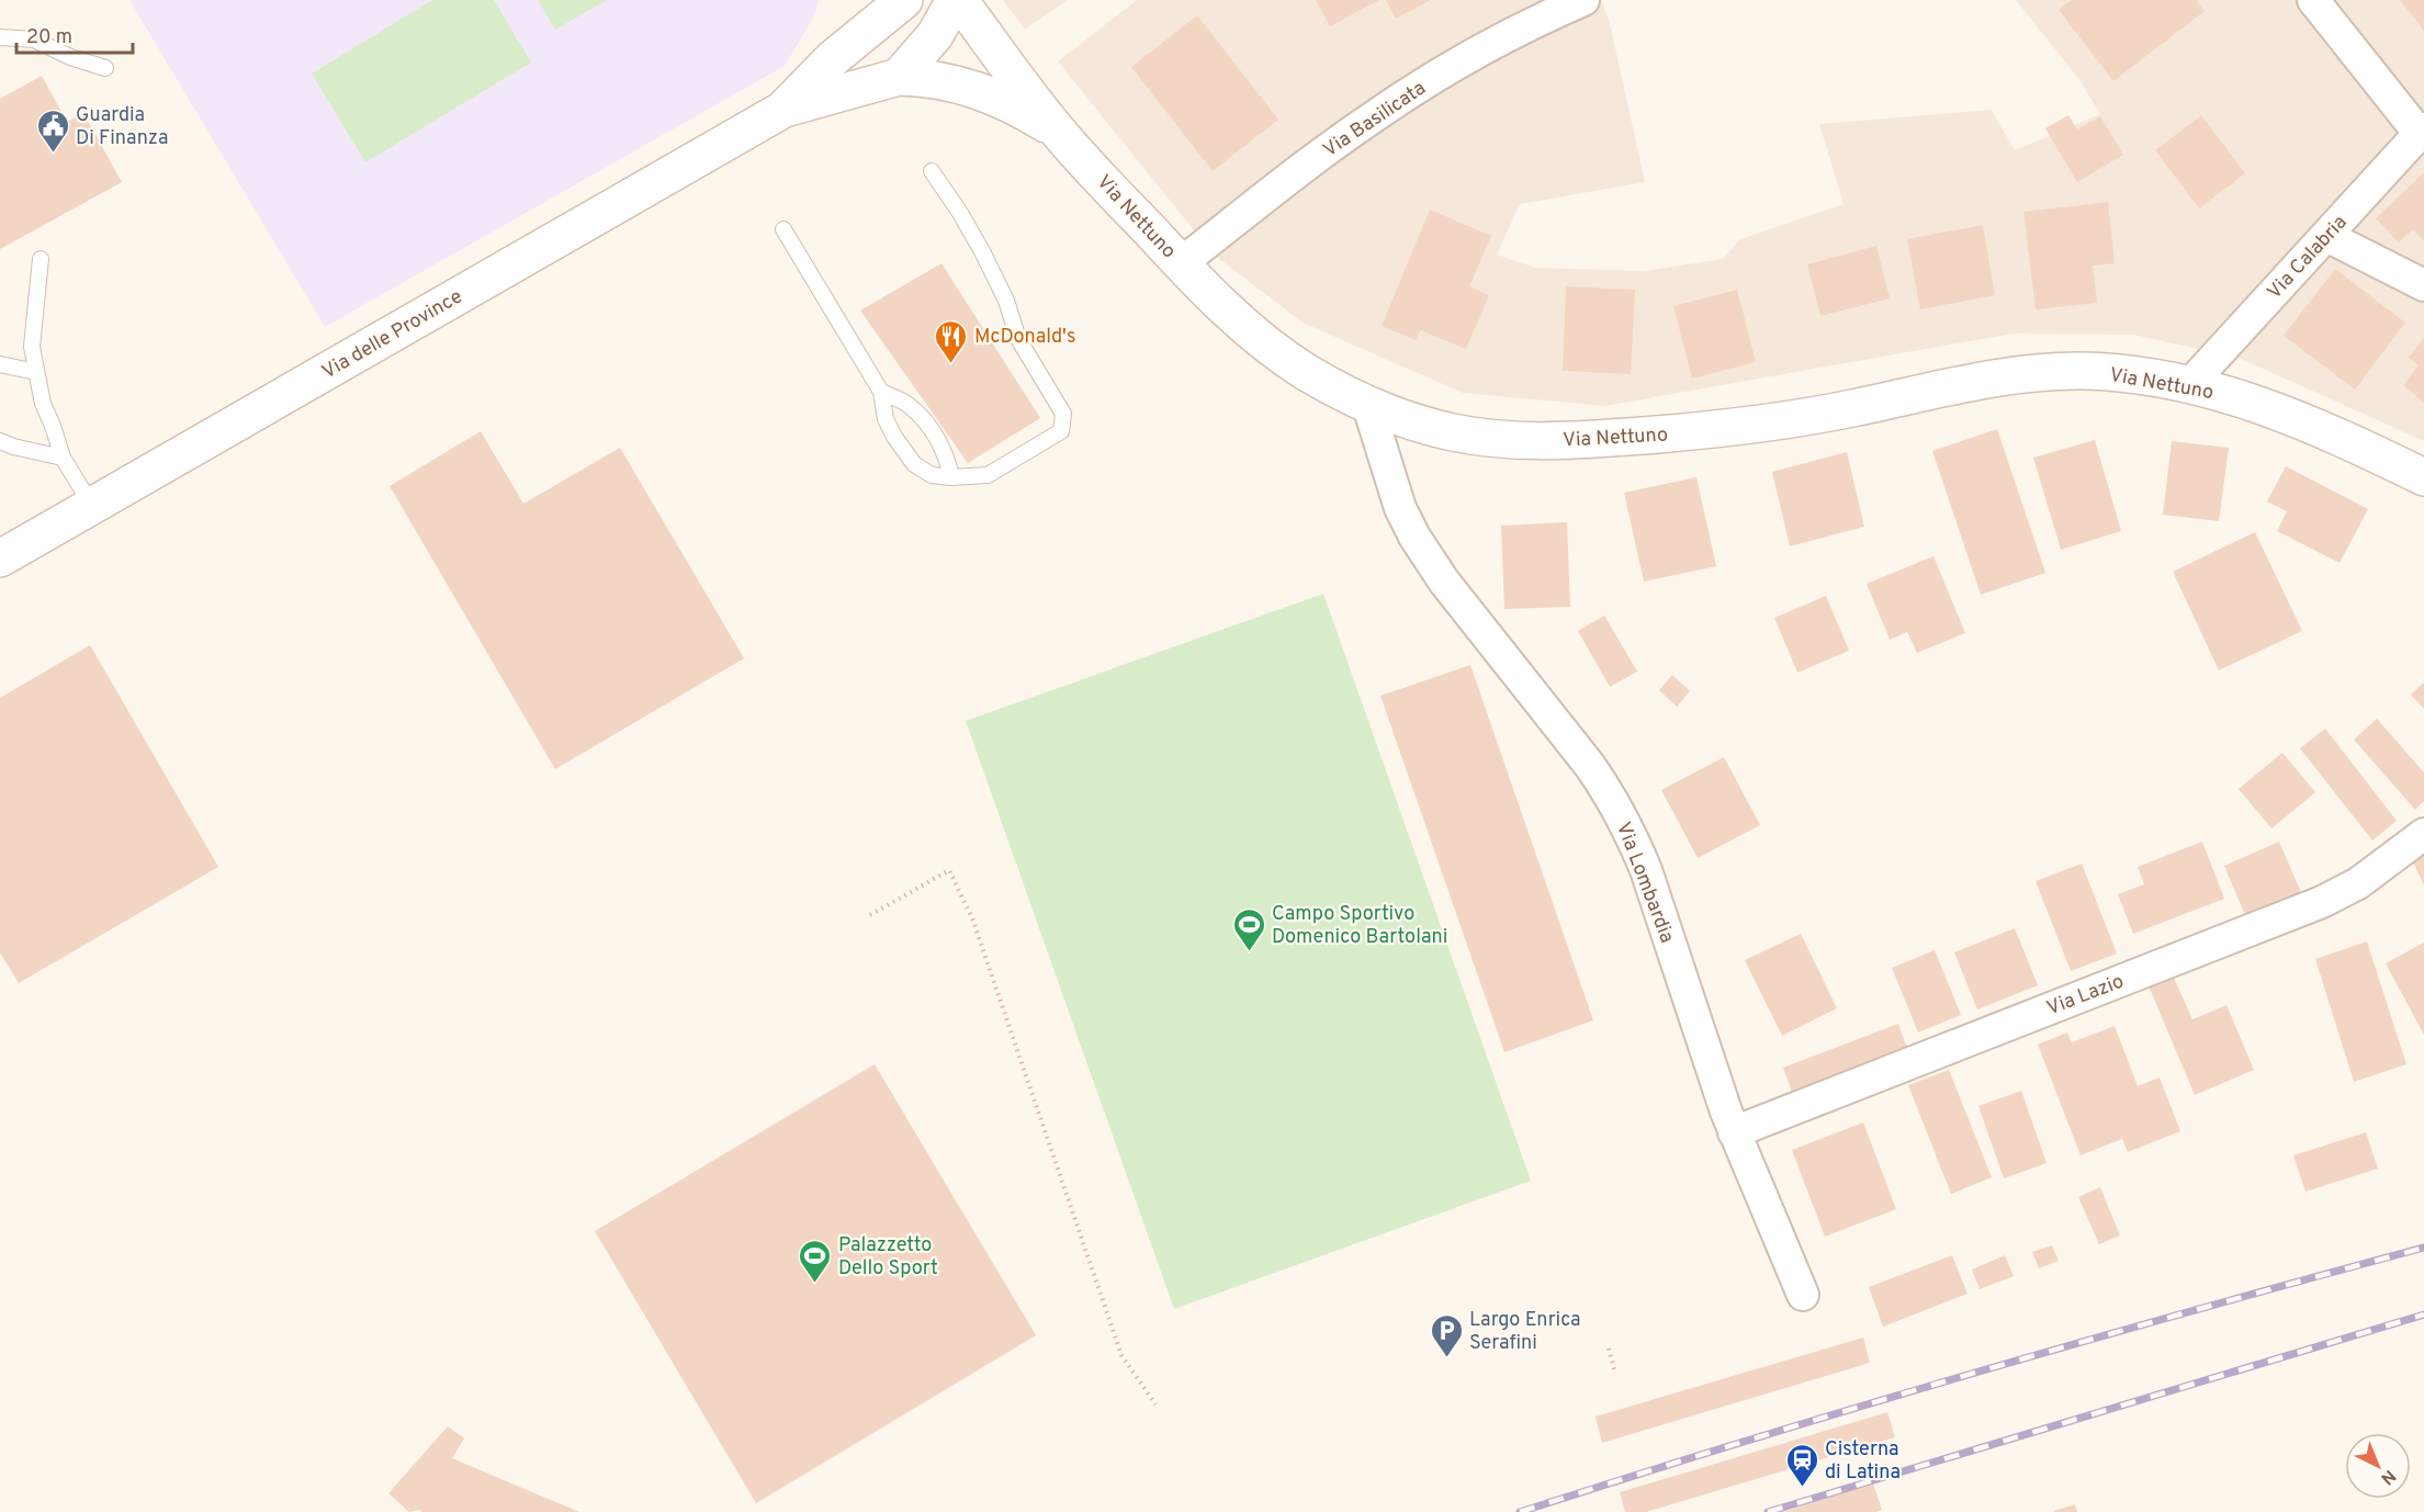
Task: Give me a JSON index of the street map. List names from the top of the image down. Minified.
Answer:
{"streets":{"street":["Via Basilicata","Via Nettuno","Via Calabria","Via delle Province","Via Lombardia","Via Lazio"]},"crossings":[["Via Basilicata","Via Nettuno"],["Via Nettuno","Via Calabria"],["Via Nettuno","Via delle Province"],["Via Nettuno","Via Lombardia"],["Via Lombardia","Via Lazio"]],"places":{"public building":["Guardia Di Finanza"],"restaurant":["McDonald's"],"sports":["Campo Sportivo Domenico Bartolani","Palazzetto Dello Sport"],"parking":["Largo Enrica Serafini"],"station":["Cisterna di Latina"]},"scale_bar":"20 m","north":"bottom right"}
